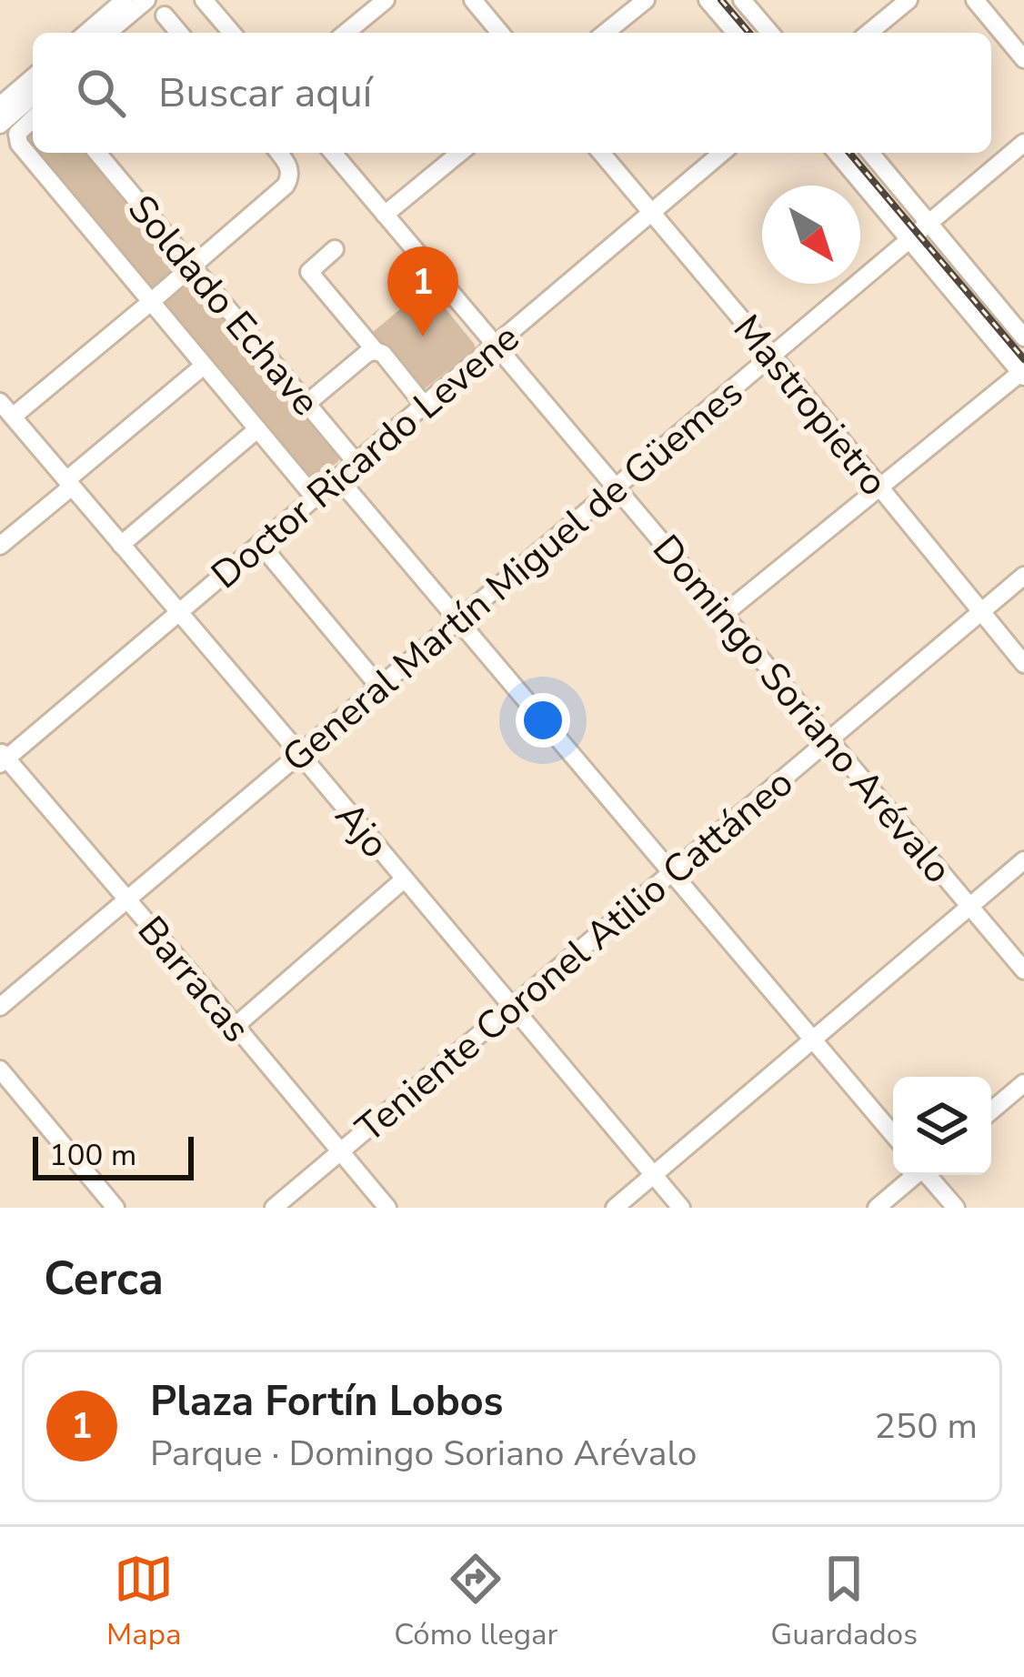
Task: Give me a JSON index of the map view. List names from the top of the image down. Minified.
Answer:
{"streets":{"street":["Soldado Echave","Mastropietro","Doctor Ricardo Levene","General Martín Miguel de Güemes","Domingo Soriano Arévalo","Ajo","Teniente Coronel Atilio Cattáneo","Barracas"]},"crossings":[["Soldado Echave","Doctor Ricardo Levene"],["Mastropietro","Doctor Ricardo Levene"],["Mastropietro","General Martín Miguel de Güemes"],["Mastropietro","Teniente Coronel Atilio Cattáneo"],["Doctor Ricardo Levene","Domingo Soriano Arévalo"],["Doctor Ricardo Levene","Ajo"],["Doctor Ricardo Levene","Barracas"],["General Martín Miguel de Güemes","Domingo Soriano Arévalo"],["General Martín Miguel de Güemes","Ajo"],["General Martín Miguel de Güemes","Barracas"],["Domingo Soriano Arévalo","Teniente Coronel Atilio Cattáneo"],["Ajo","Teniente Coronel Atilio Cattáneo"],["Teniente Coronel Atilio Cattáneo","Barracas"]],"scale_bar":"100 m","north":"bottom right","page":{"search":"Buscar aquí","pins":"1","scale":"100 m","heading":"Cerca","list":[{"mark":"1","name":"Plaza Fortín Lobos","note":"Parque · Domingo Soriano Arévalo","value":"250 m"}],"nav":["Mapa","Cómo llegar","Guardados"]}}
